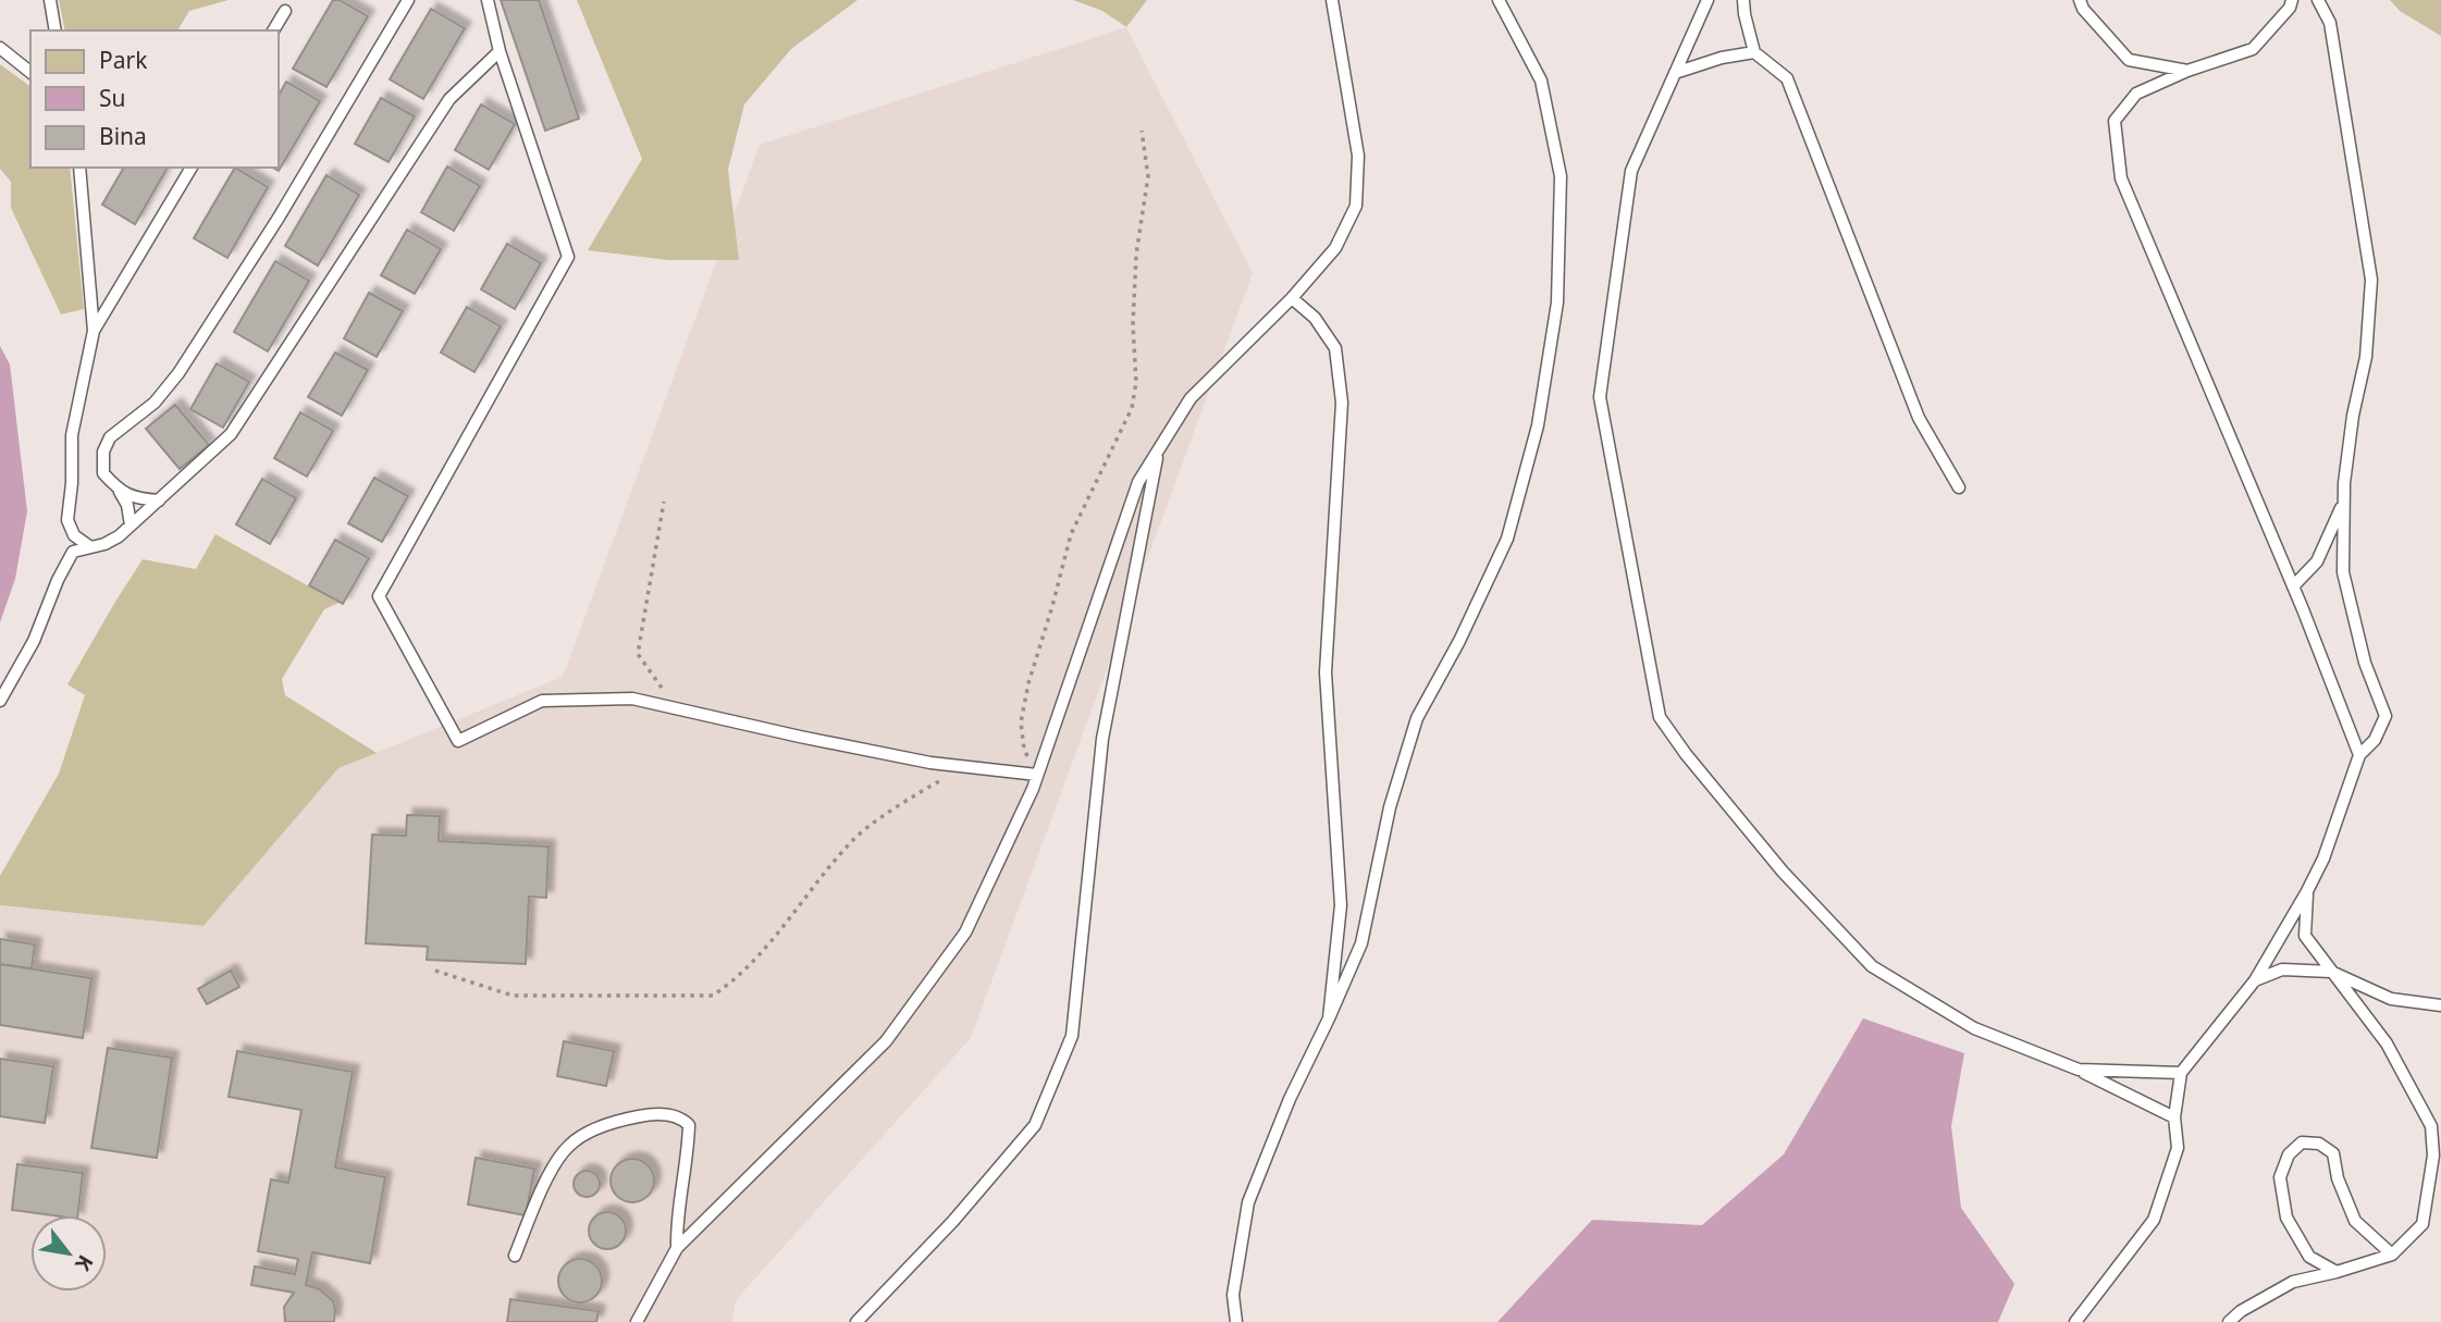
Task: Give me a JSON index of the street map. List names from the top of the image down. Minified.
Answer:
{"legend":["Park","Su","Bina"],"north":"bottom right"}
